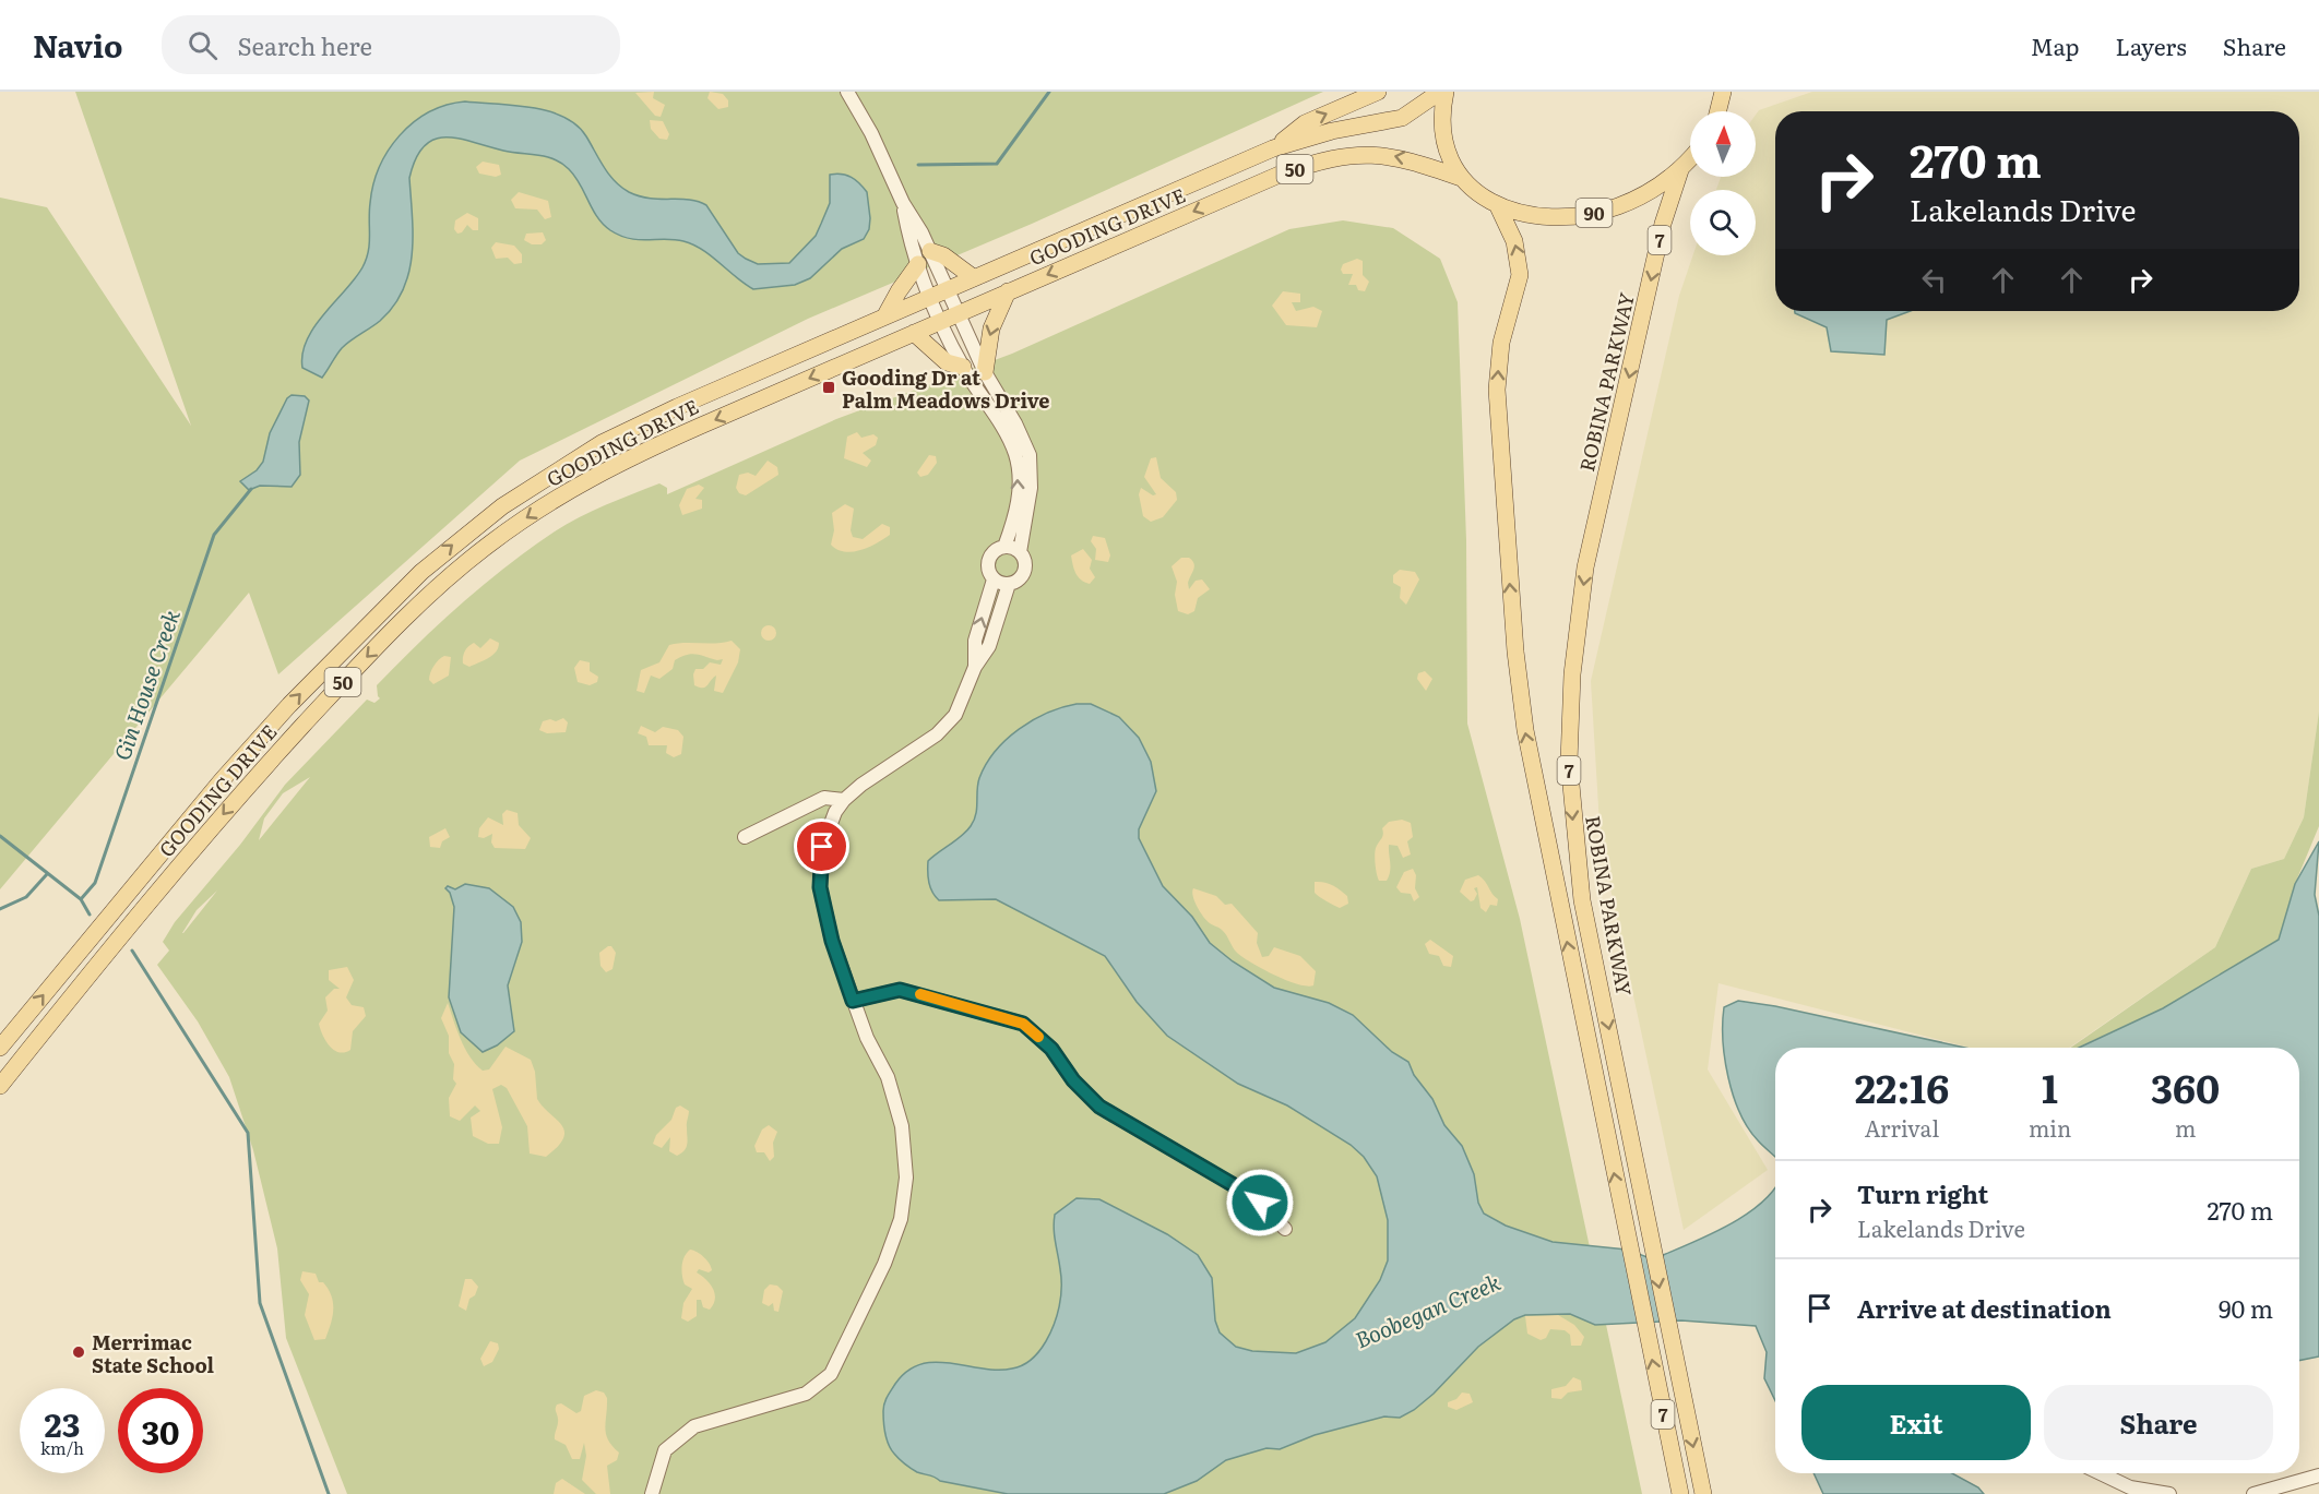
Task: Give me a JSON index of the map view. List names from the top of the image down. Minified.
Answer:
{"streets":{"main road":["50","90","GOODING DRIVE","7","ROBINA PARKWAY"]},"crossings":[["90","GOODING DRIVE"],["90","7"],["90","ROBINA PARKWAY"]],"water":["Gin House Creek","Boobegan Creek"],"places":{"transit":["Gooding Dr at Palm Meadows Drive"],"other":["Merrimac State School"]},"north":"top","page":{"header":"Navio","search":"Search here","nav":["Map","Layers","Share"],"turn":["270 m","Lakelands Drive"],"eta":["22:16","Arrival","1","min","360","m"],"list":[{"name":"Turn right","note":"Lakelands Drive","value":"270 m"},{"name":"Arrive at destination","value":"90 m"}],"buttons":["Exit","Share"],"speed":"23 km/h","limit":"30"}}
